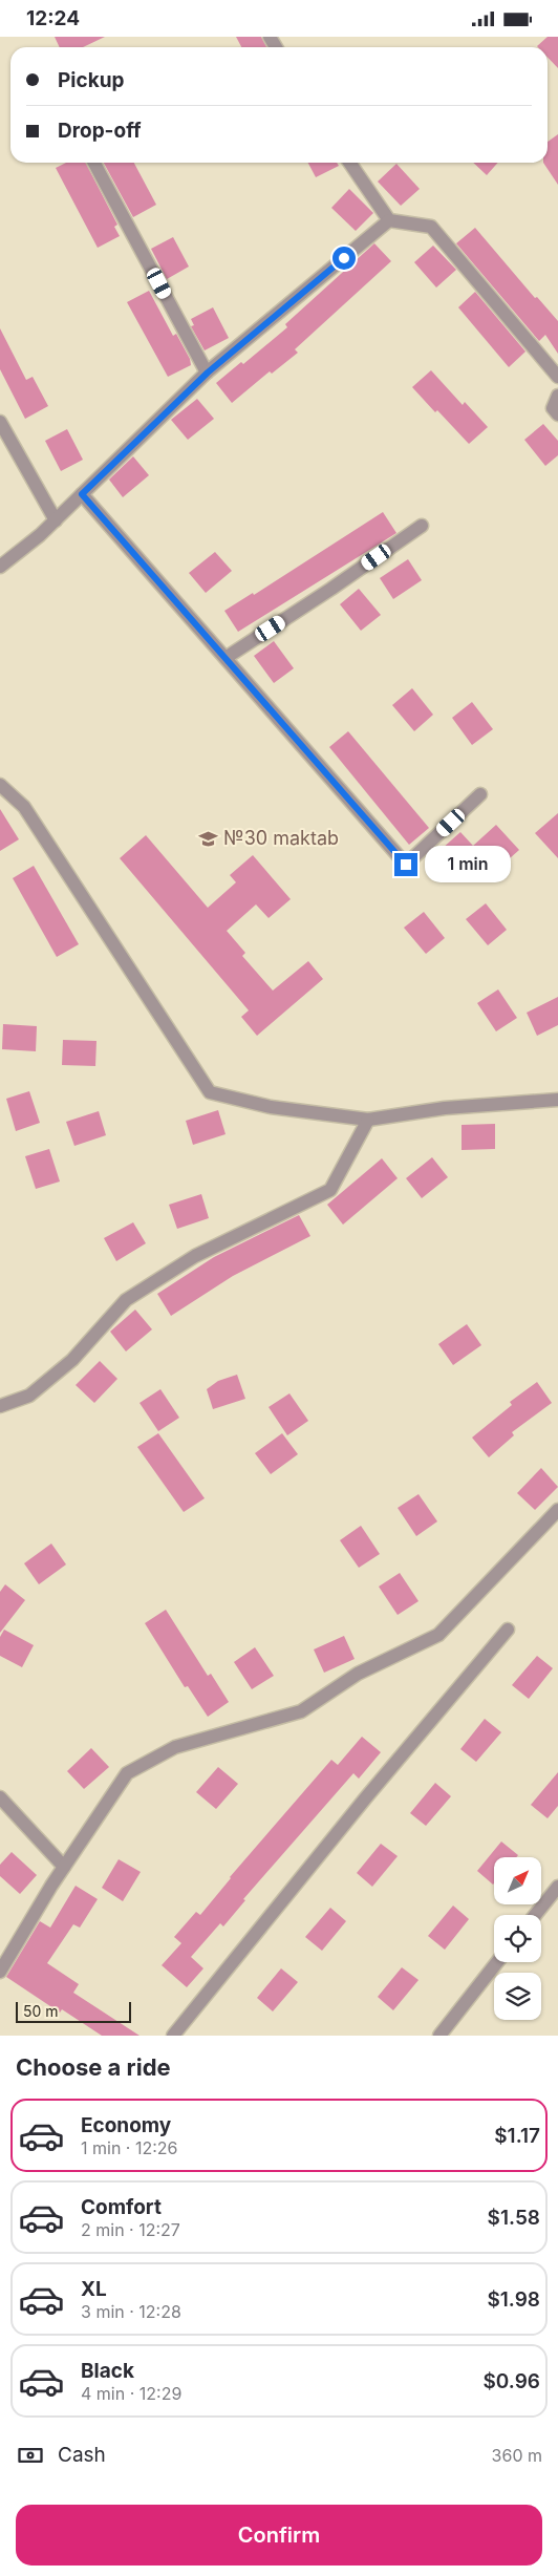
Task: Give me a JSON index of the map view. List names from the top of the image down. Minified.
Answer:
{"places":{"school or university":["№30 maktab"]},"scale_bar":"50 m","north":"top right","page":{"status":"12:24","banner":["Pickup","Drop-off"],"bubble":"1 min","scale":"50 m","heading":"Choose a ride","list":[{"name":"Economy","note":"1 min · 12:26","value":"$1.17"},{"name":"Comfort","note":"2 min · 12:27","value":"$1.58"},{"name":"XL","note":"3 min · 12:28","value":"$1.98"},{"name":"Black","note":"4 min · 12:29","value":"$0.96"}],"pay":["Cash","360 m"],"buttons":"Confirm"}}
